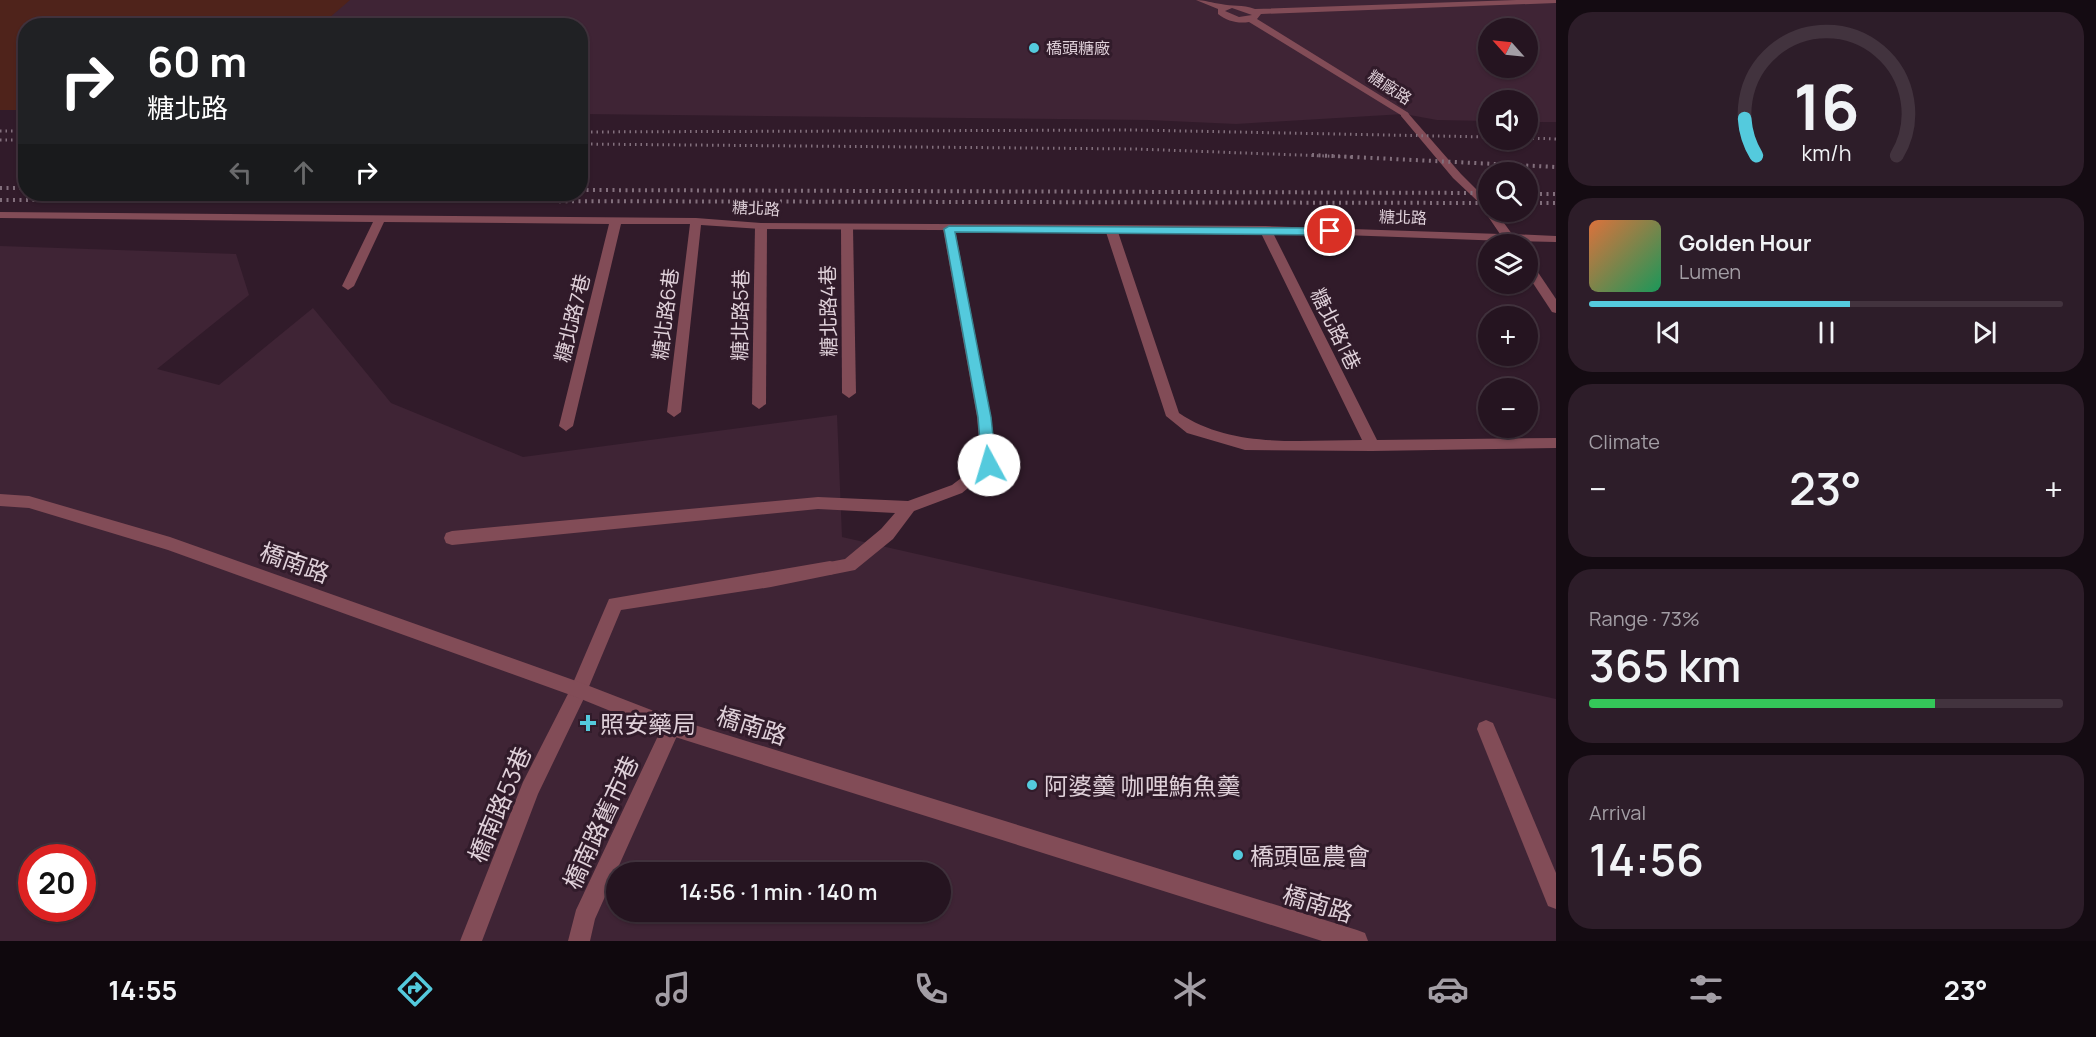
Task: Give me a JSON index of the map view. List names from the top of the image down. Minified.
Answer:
{"streets":{"street":["糖廠路","糖北路","糖北路4巷","糖北路6巷","糖北路5巷","糖北路7巷","糖北路1巷","橋南路","橋南路53巷","橋南路舊市巷"]},"crossings":[["糖北路","糖北路4巷"],["糖北路","糖北路6巷"],["糖北路","糖北路5巷"],["糖北路","糖北路7巷"],["糖北路","糖北路1巷"],["橋南路","橋南路53巷"],["橋南路","橋南路舊市巷"]],"places":{"other":["橋頭糖廠","阿婆羹 咖哩鮪魚羹","橋頭區農會"],"health":["照安藥局"]},"north":"top left","page":{"map_buttons":["+","−"],"turn":["60 m","糖北路"],"song":["Golden Hour","Lumen"],"tile":["Climate",["Range · 73%","365 km"],["Arrival","14:56"]],"heat":["−","23°","+"],"limit":"20","trip":"14:56 · 1 min · 140 m","tabs":["14:55","23°"],"gauge":["16","km/h"]}}
